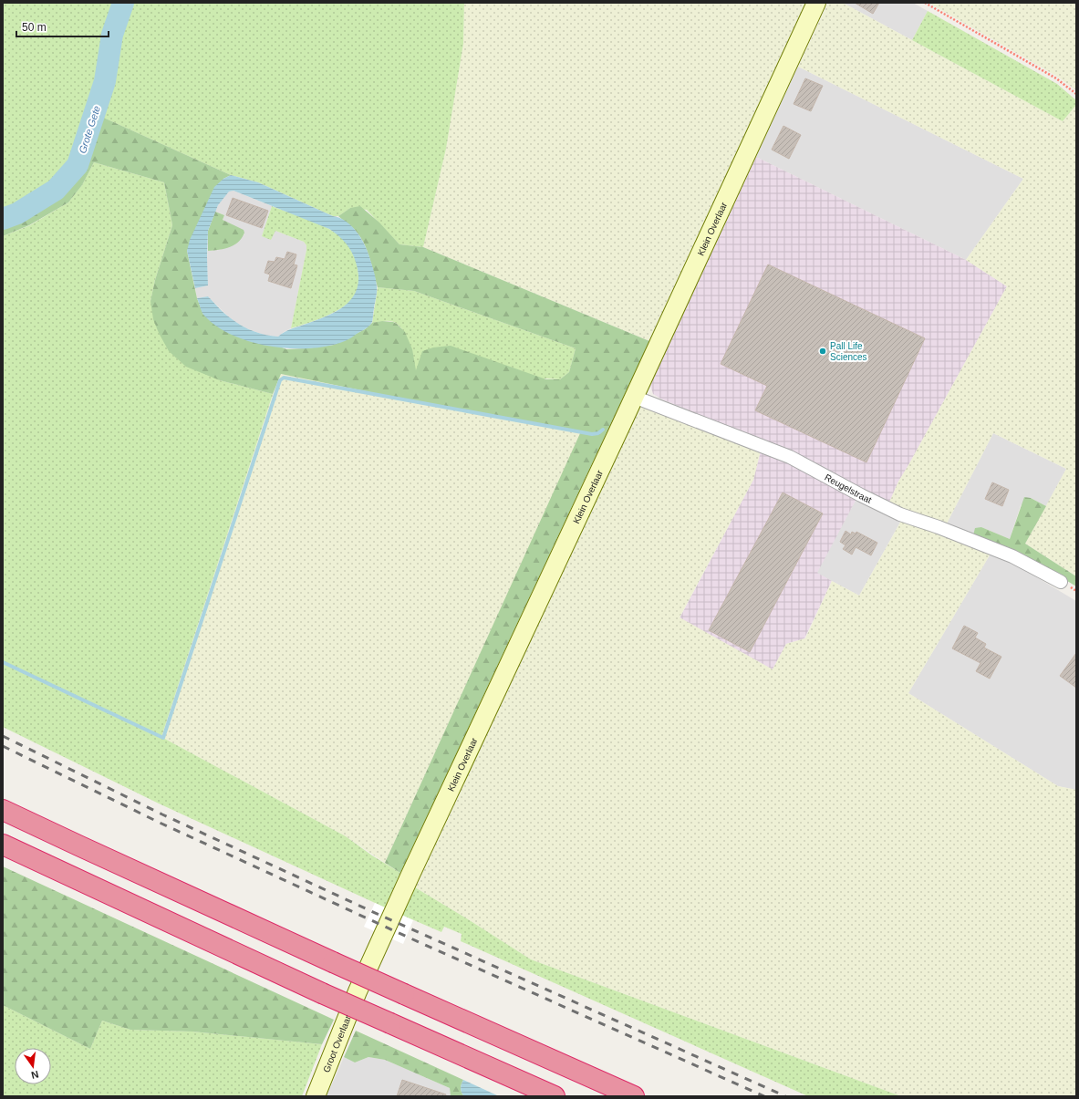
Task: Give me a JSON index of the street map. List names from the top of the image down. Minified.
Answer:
{"streets":{"main road":["Klein Overlaar","Groot Overlaar"],"street":["Reugelstraat"]},"crossings":[["Klein Overlaar","Reugelstraat"],["Klein Overlaar","Groot Overlaar"]],"water":["Grote Gete"],"places":["Pall Life Sciences"],"scale_bar":"50 m","north":"bottom"}
